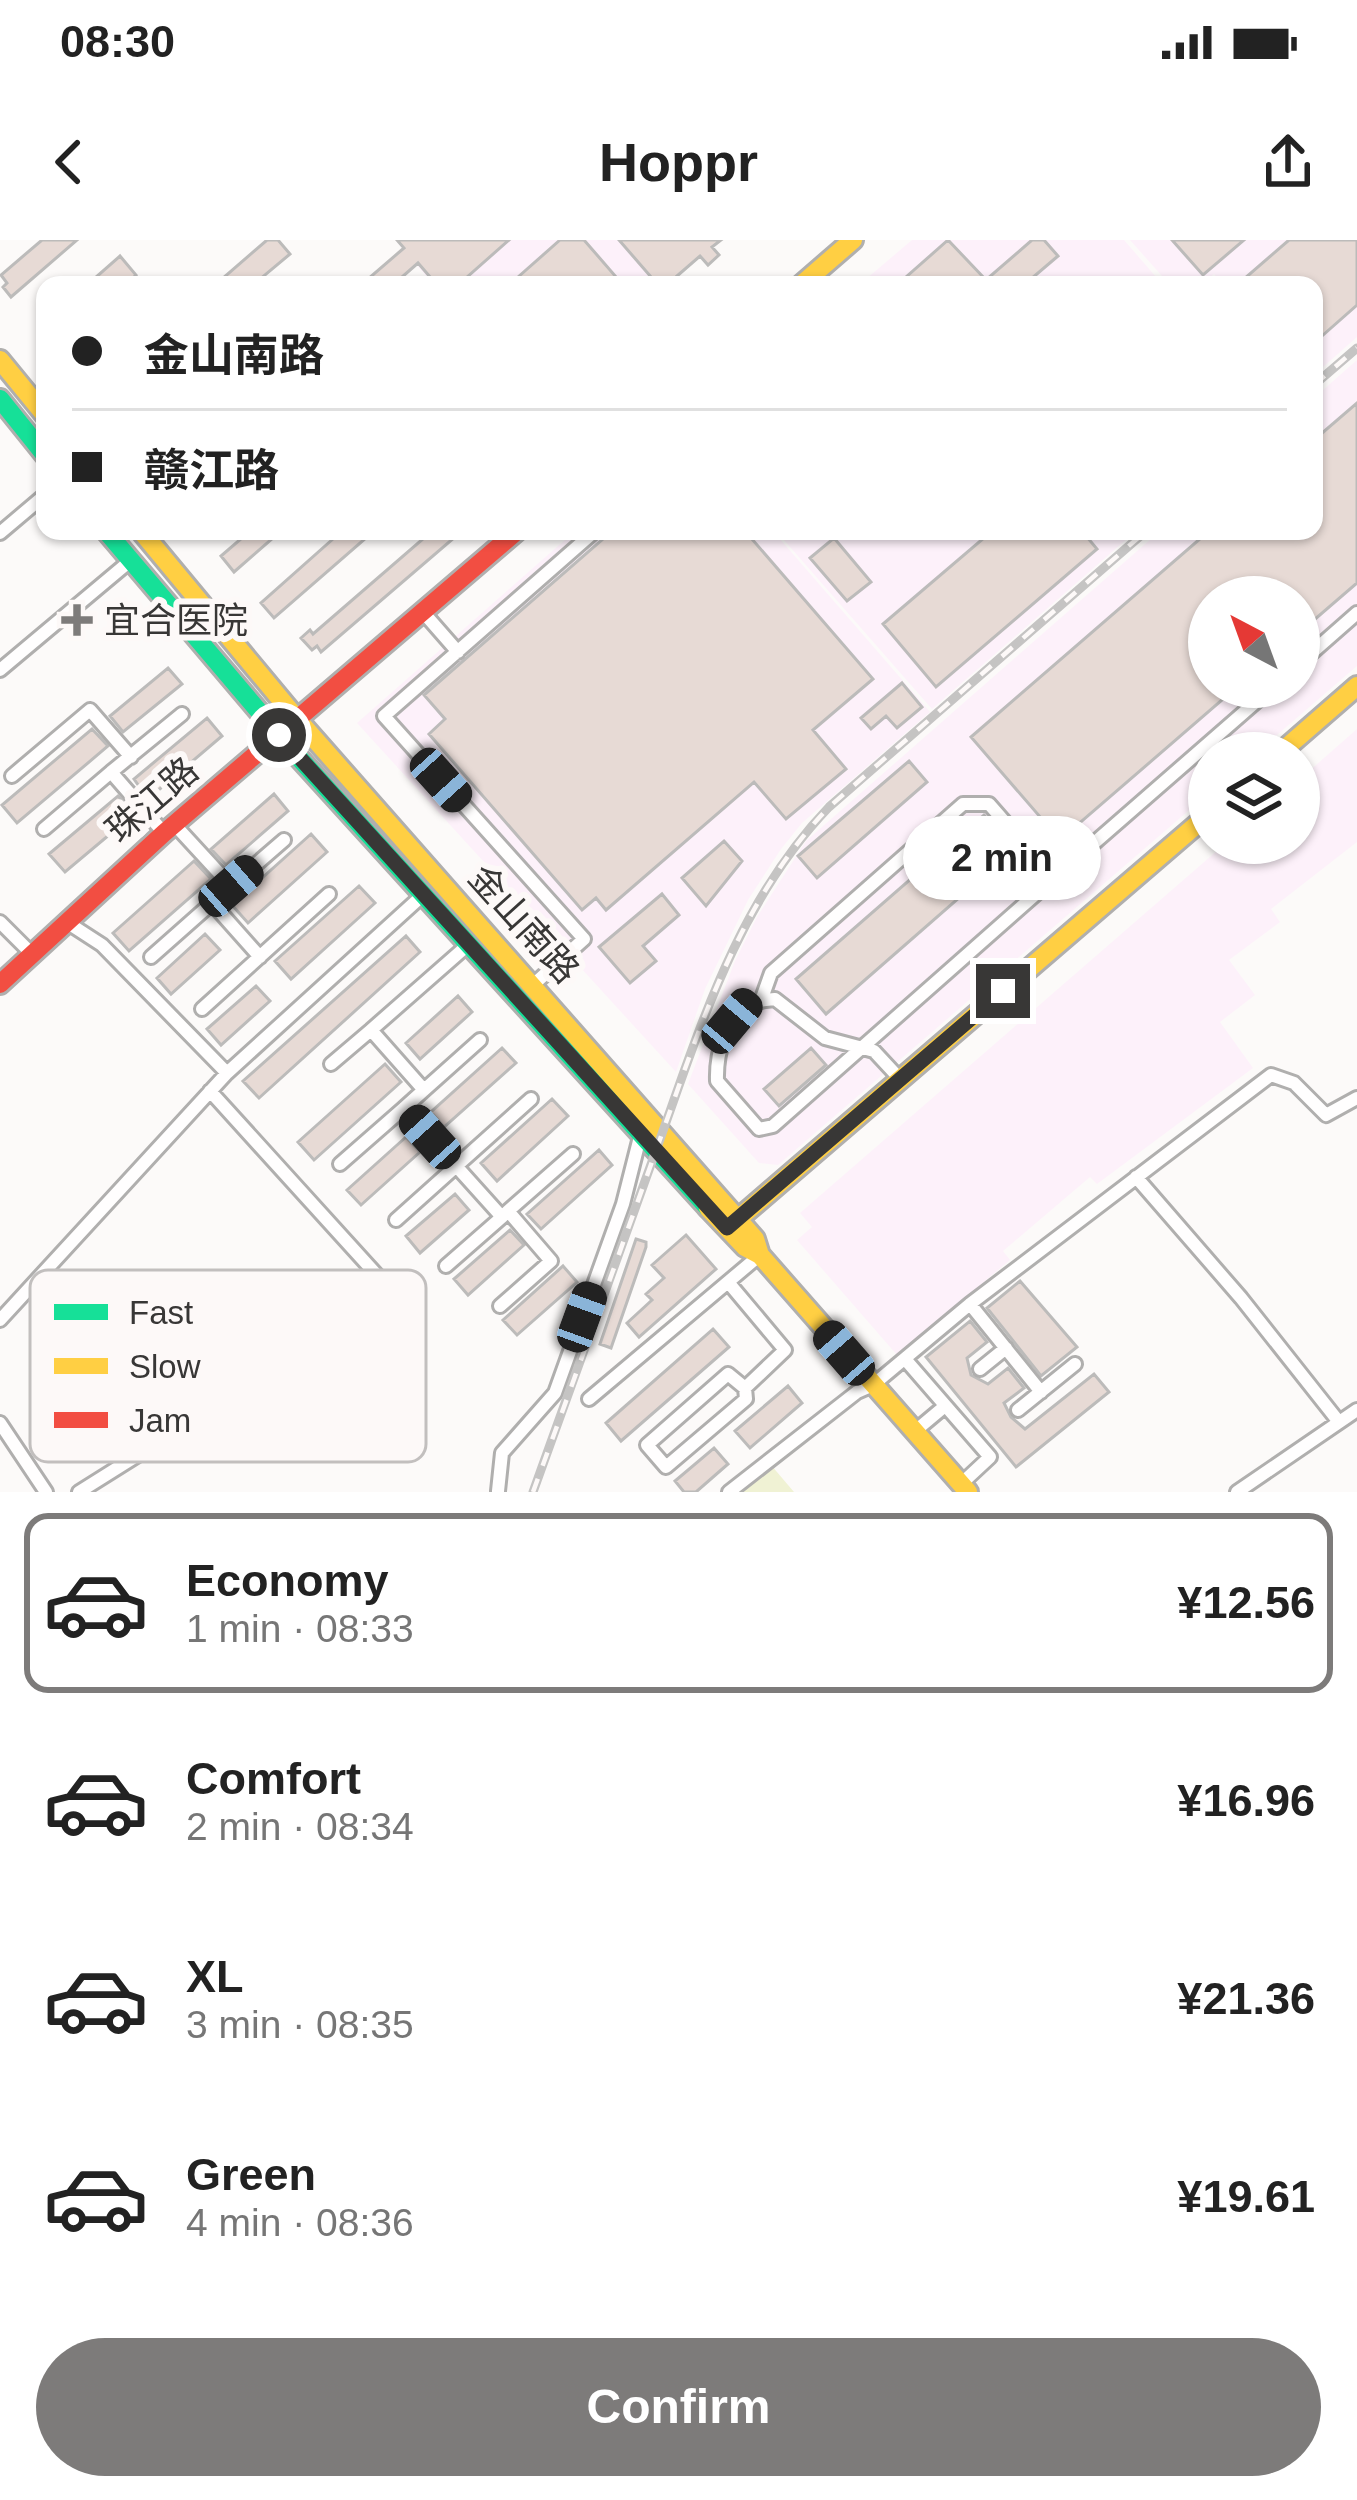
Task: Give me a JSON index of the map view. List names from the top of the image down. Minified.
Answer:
{"streets":{"main road":["珠江路","金山南路"]},"crossings":[["珠江路","金山南路"]],"places":{"health":["宜合医院"]},"legend":["Fast","Slow","Jam"],"north":"top left","page":{"status":"08:30","header":"Hoppr","banner":["金山南路","赣江路"],"bubble":"2 min","list":[{"name":"Economy","note":"1 min · 08:33","value":"¥12.56"},{"name":"Comfort","note":"2 min · 08:34","value":"¥16.96"},{"name":"XL","note":"3 min · 08:35","value":"¥21.36"},{"name":"Green","note":"4 min · 08:36","value":"¥19.61"}],"buttons":"Confirm"}}
